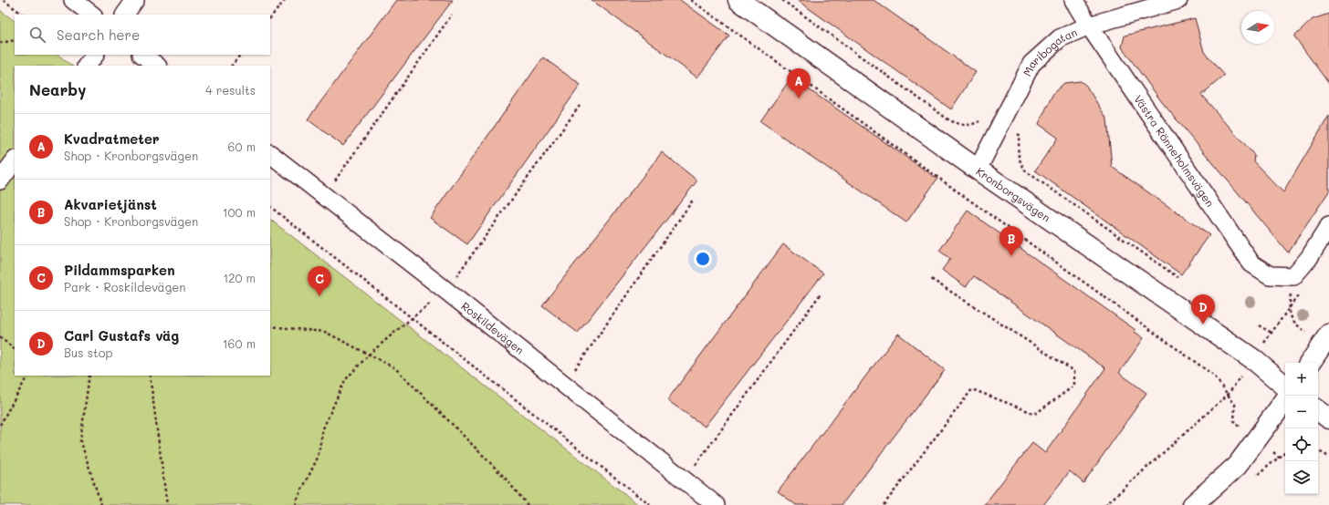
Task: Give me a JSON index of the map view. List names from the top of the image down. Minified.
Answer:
{"streets":{"street":["Maribogatan","Västra Rönneholmsvägen","Kronborgsvägen","Roskildevägen"]},"crossings":[["Maribogatan","Västra Rönneholmsvägen"],["Maribogatan","Kronborgsvägen"]],"north":"right","page":{"search":"Search here","heading":["Nearby","4 results"],"pins":["A","B","C","D"],"list":[{"mark":"A","name":"Kvadratmeter","note":"Shop · Kronborgsvägen","value":"60 m"},{"mark":"B","name":"Akvarietjänst","note":"Shop · Kronborgsvägen","value":"100 m"},{"mark":"C","name":"Pildammsparken","note":"Park · Roskildevägen","value":"120 m"},{"mark":"D","name":"Carl Gustafs väg","note":"Bus stop","value":"160 m"}],"map_buttons":["+","−"]}}
